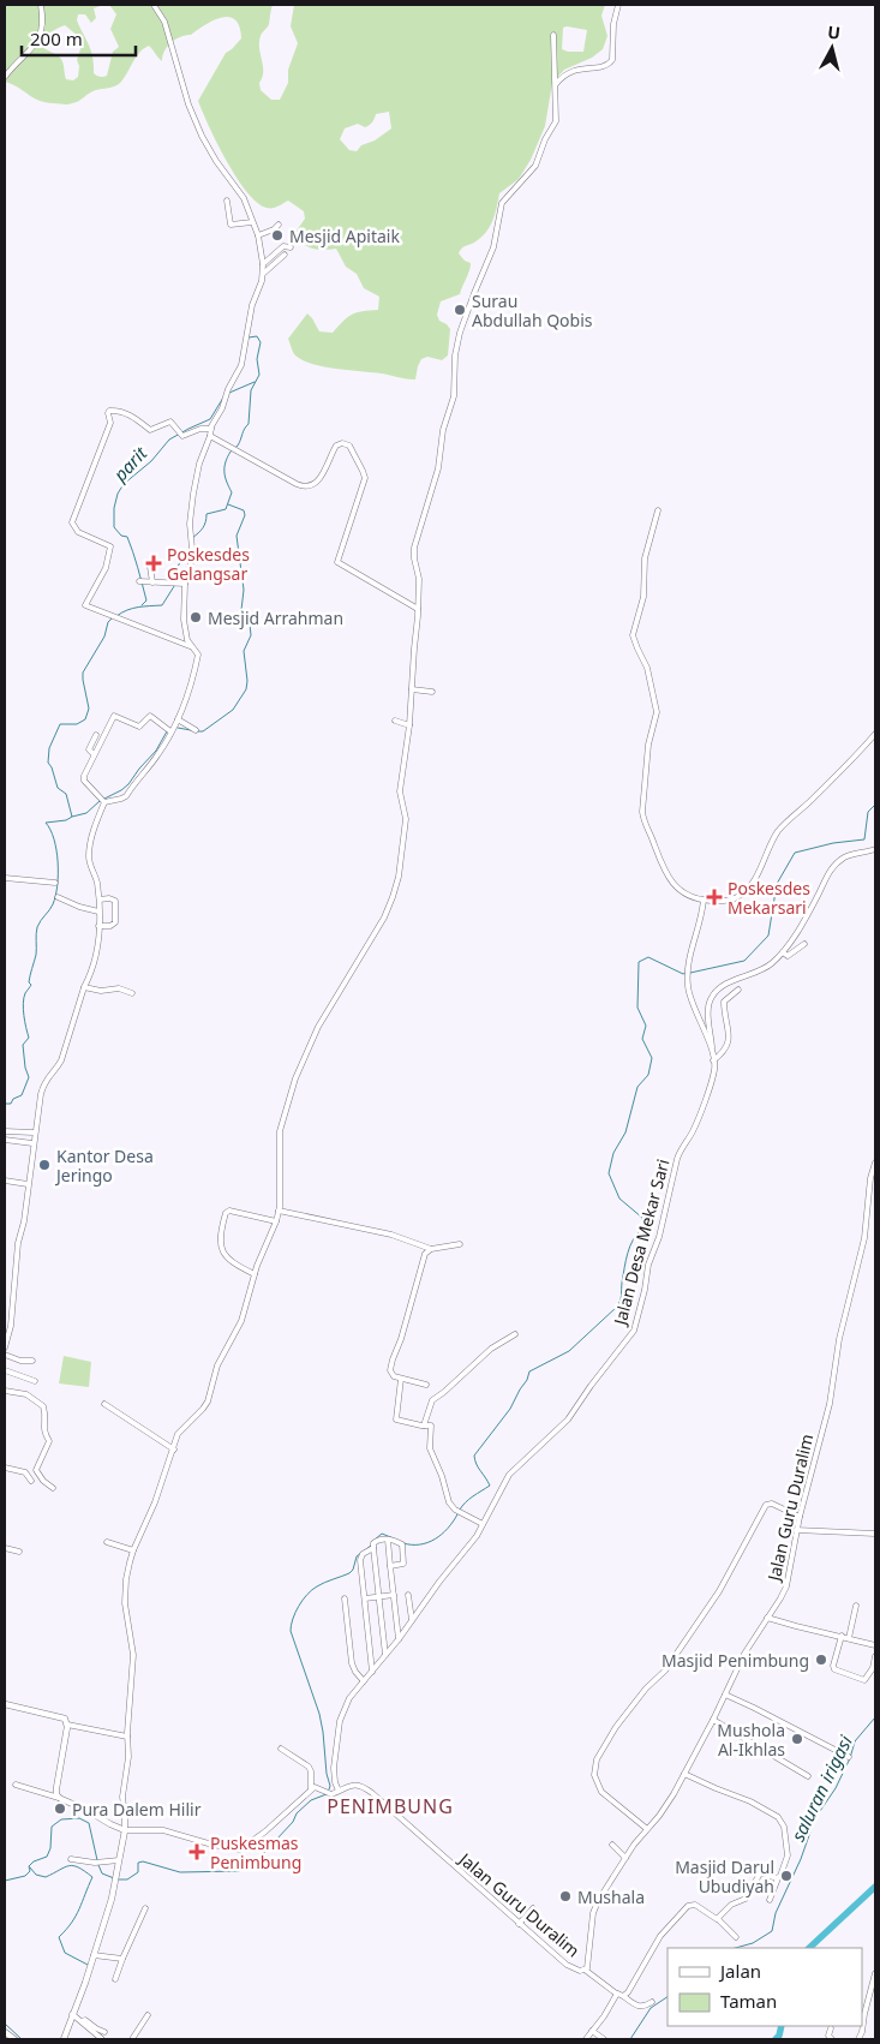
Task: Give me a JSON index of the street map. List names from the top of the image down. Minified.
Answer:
{"streets":{"street":["Jalan Desa Mekar Sari","Jalan Guru Duralim"]},"crossings":[["Jalan Desa Mekar Sari","Jalan Guru Duralim"]],"districts":["PENIMBUNG"],"water":["parit","saluran irigasi"],"places":{"other":["Mesjid Apitaik","Surau Abdullah Qobis","Mesjid Arrahman","Kantor Desa Jeringo","Masjid Penimbung","Mushola Al-Ikhlas","Pura Dalem Hilir","Masjid Darul Ubudiyah","Mushala"],"health":["Poskesdes Gelangsar","Poskesdes Mekarsari","Puskesmas Penimbung"]},"legend":["Jalan","Taman"],"scale_bar":"200 m","north":"top"}
